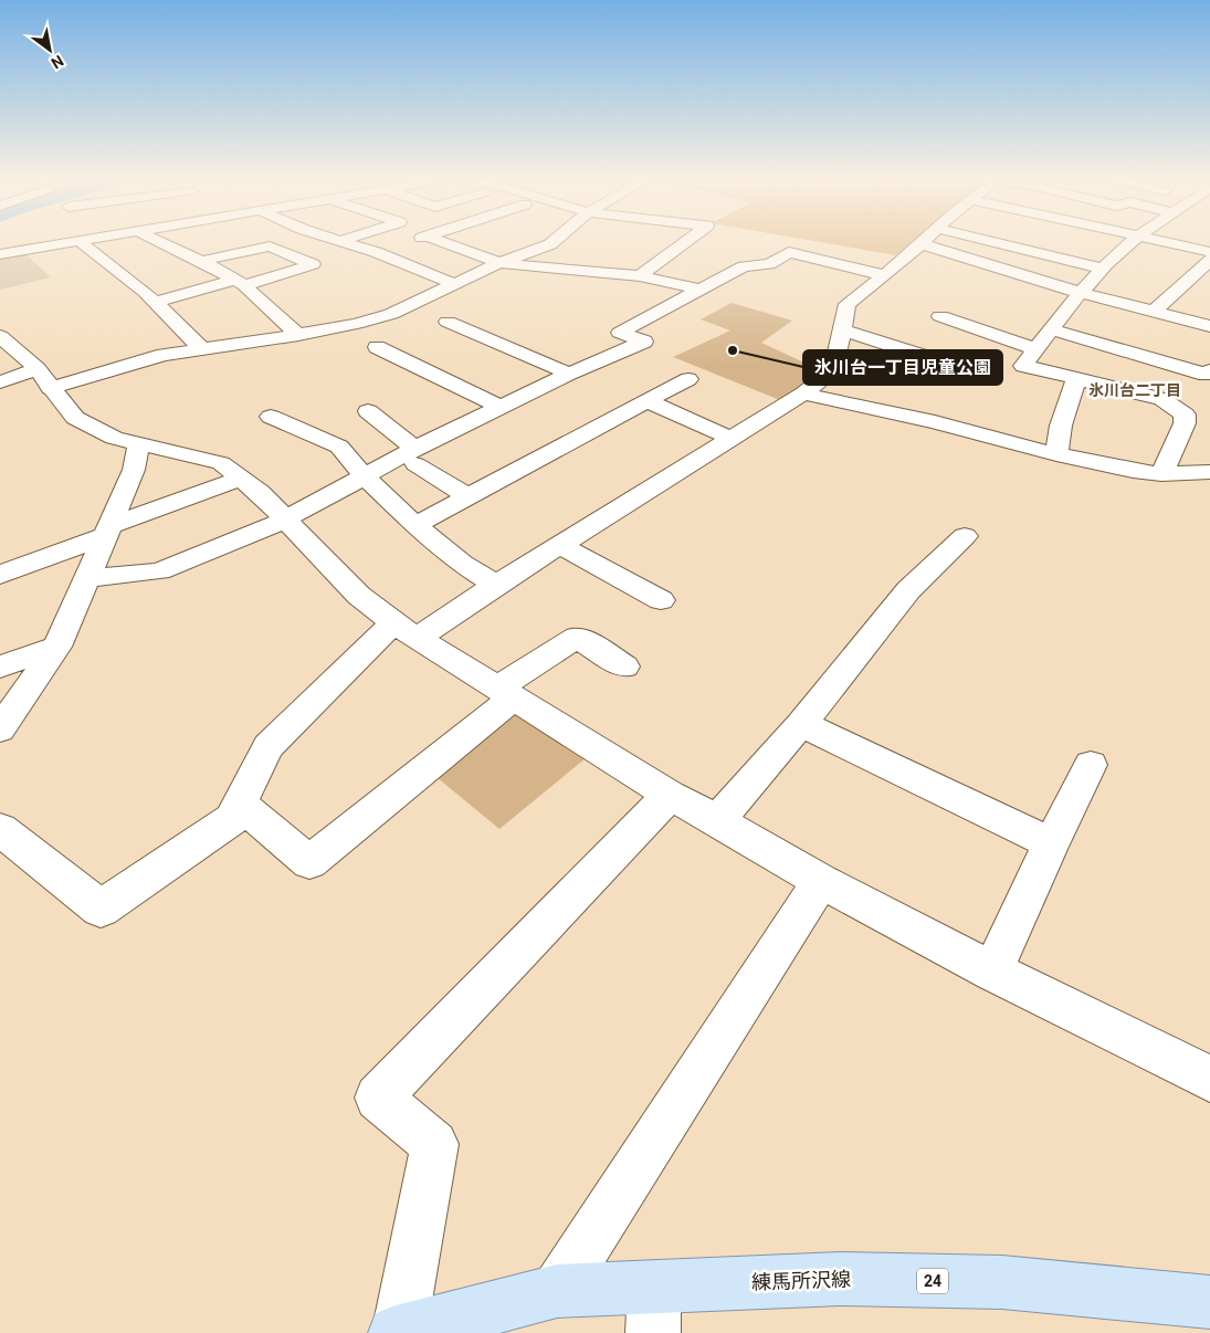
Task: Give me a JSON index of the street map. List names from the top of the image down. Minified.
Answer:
{"streets":{"main road":["練馬所沢線","24"]},"districts":["氷川台二丁目"],"places":["氷川台一丁目児童公園"],"north":"bottom right"}
